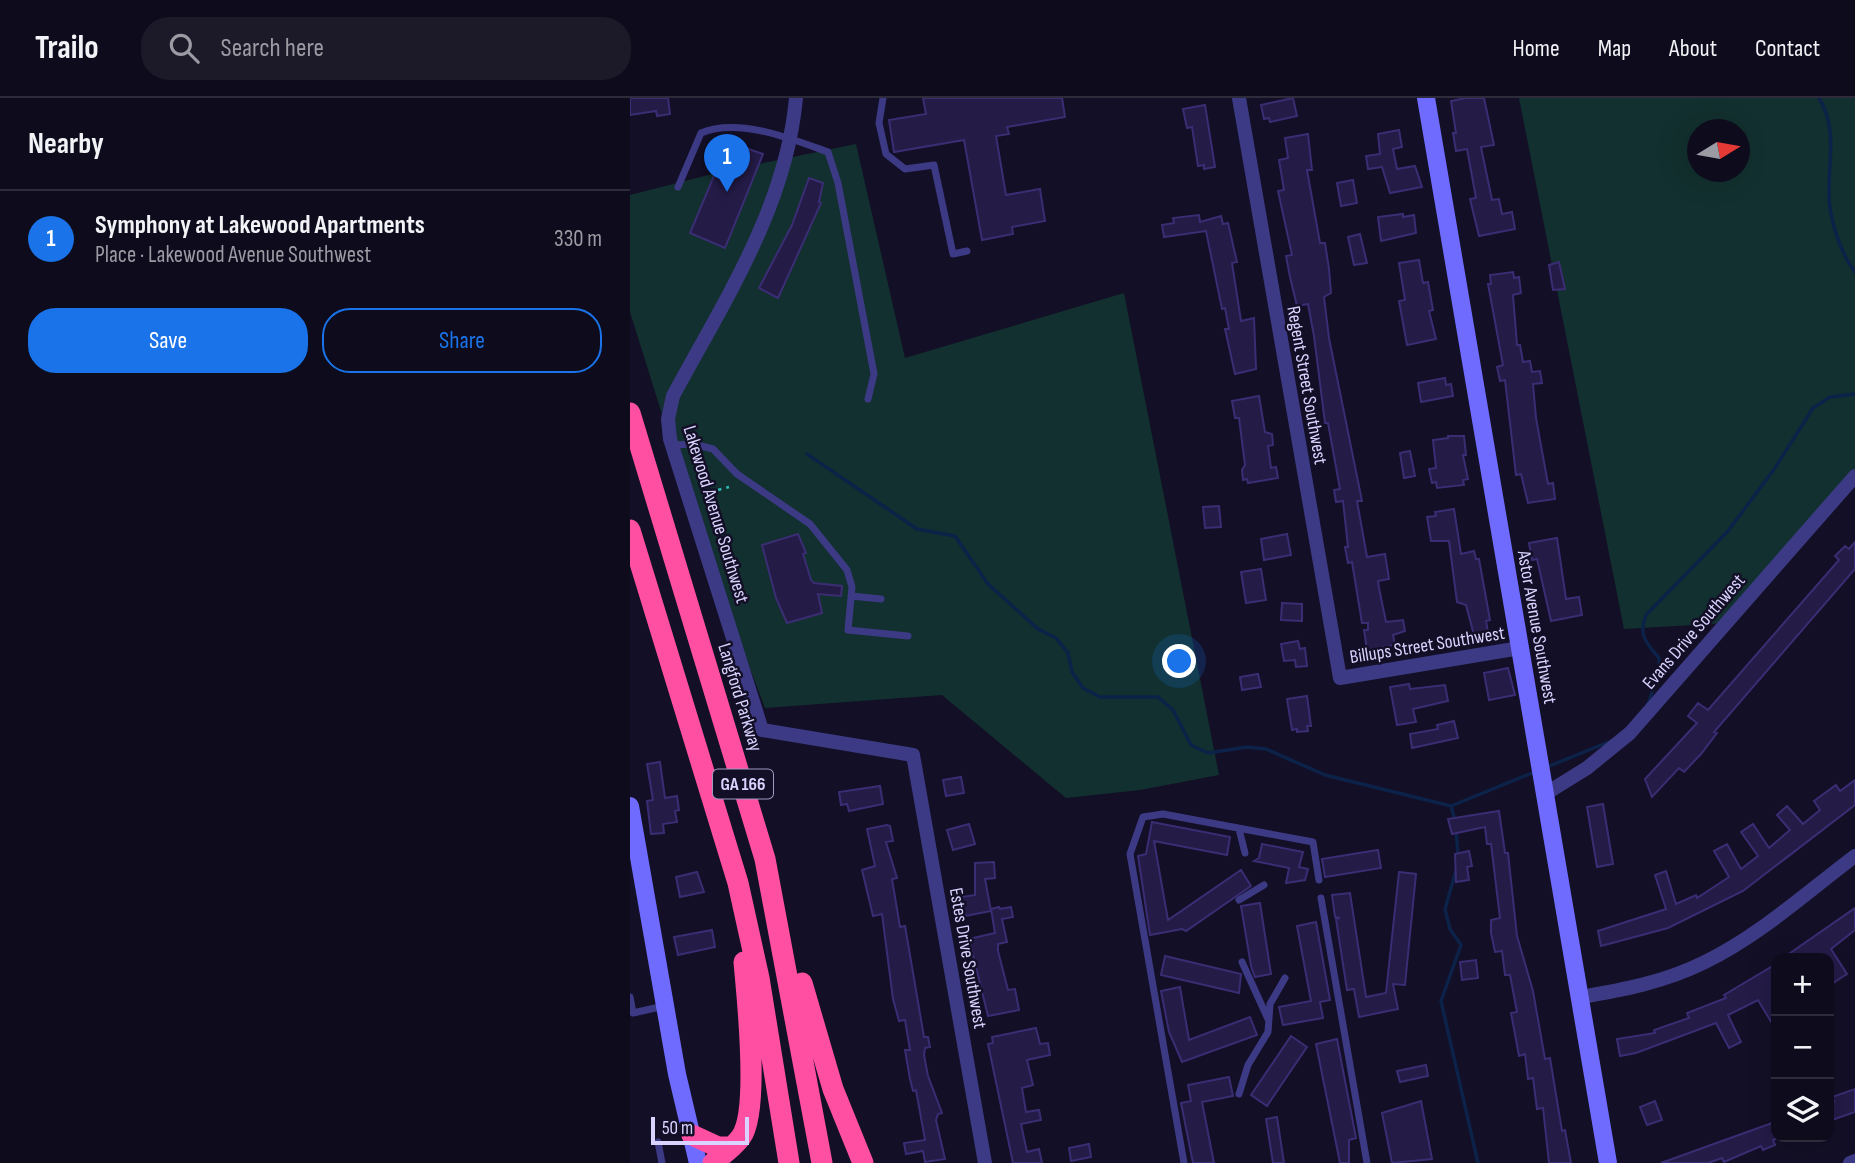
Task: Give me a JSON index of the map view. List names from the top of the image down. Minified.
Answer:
{"streets":{"highway":["Langford Parkway","GA 166"],"street":["Regent Street Southwest","Lakewood Avenue Southwest","Astor Avenue Southwest","Evans Drive Southwest","Billups Street Southwest","Estes Drive Southwest"]},"crossings":[["Regent Street Southwest","Billups Street Southwest"],["Lakewood Avenue Southwest","Estes Drive Southwest"],["Astor Avenue Southwest","Evans Drive Southwest"],["Astor Avenue Southwest","Billups Street Southwest"]],"scale_bar":"50 m","north":"right","page":{"header":"Trailo","search":"Search here","nav":["Home","Map","About","Contact"],"heading":"Nearby","pins":"1","list":[{"mark":"1","name":"Symphony at Lakewood Apartments","note":"Place · Lakewood Avenue Southwest","value":"330 m"}],"buttons":["Save","Share"],"map_buttons":["+","−"],"scale":"50 m"}}
